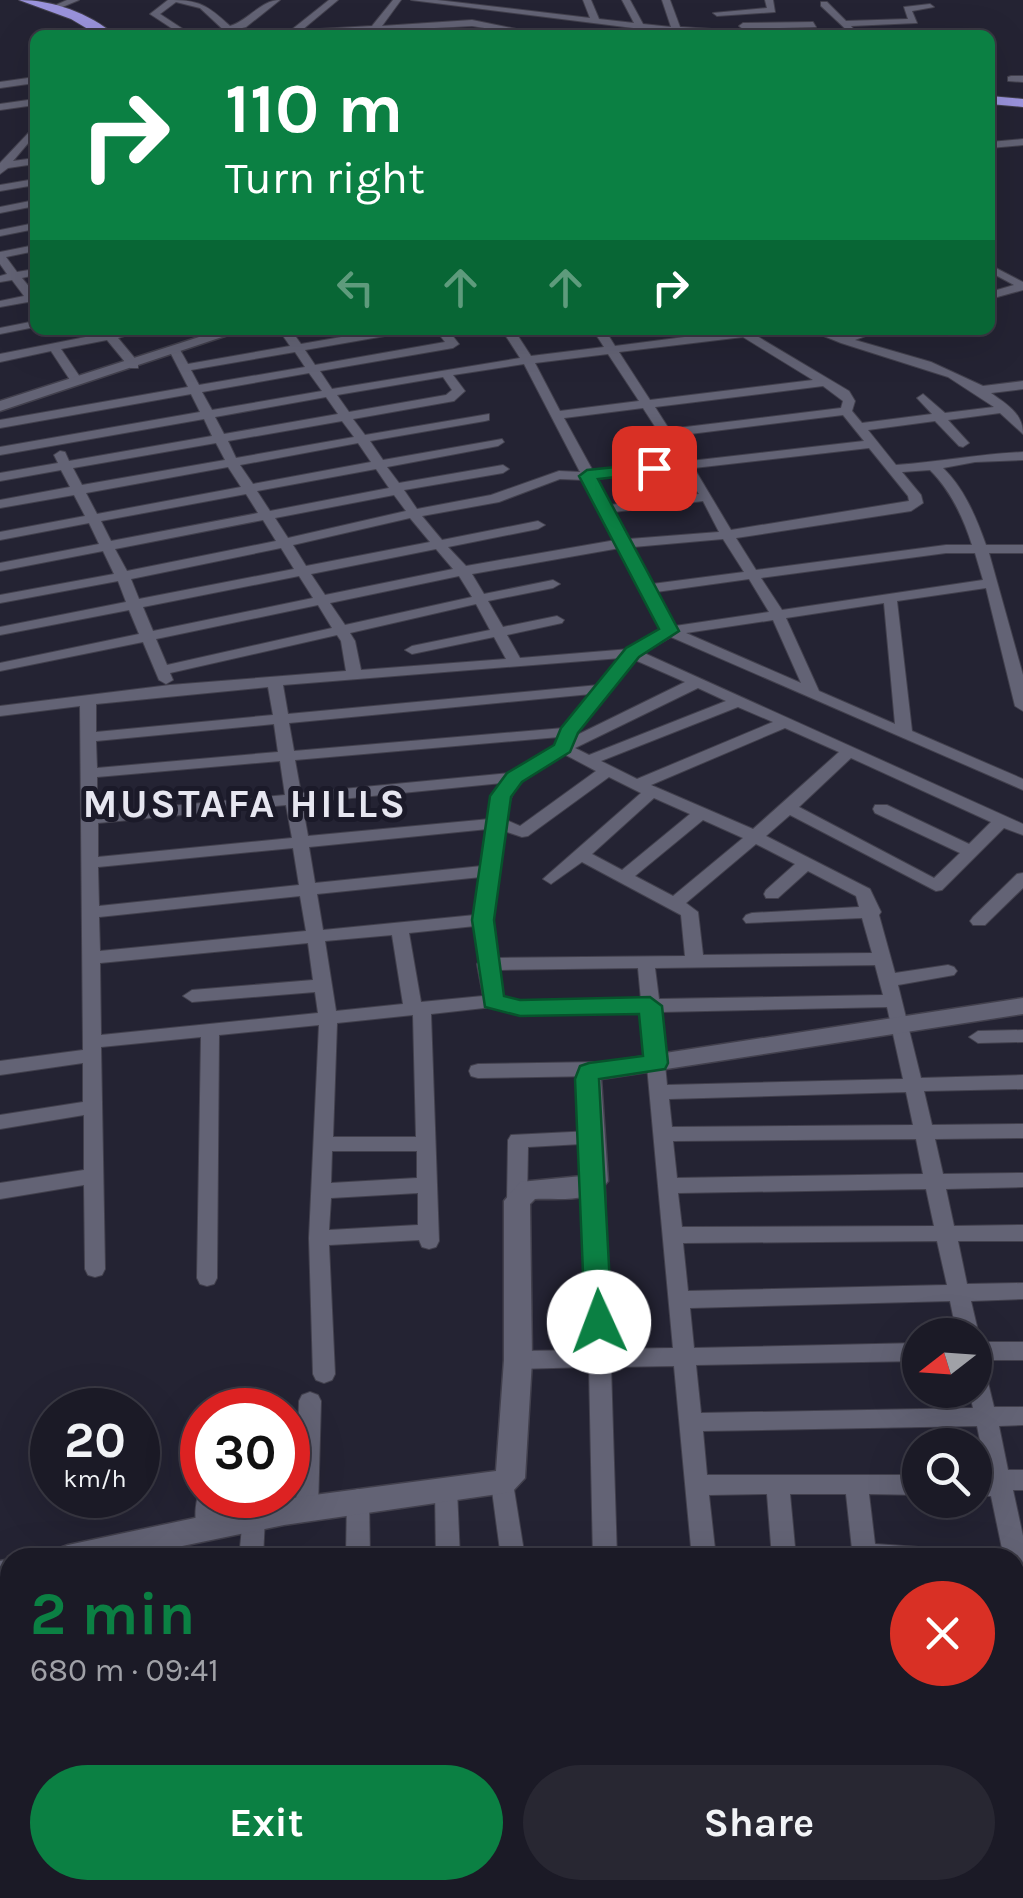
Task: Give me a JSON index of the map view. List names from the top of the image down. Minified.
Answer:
{"districts":["MUSTAFA HILLS"],"north":"left","page":{"turn":["110 m","Turn right"],"speed":"20 km/h","limit":"30","heading":["2 min","680 m · 09:41"],"buttons":["Exit","Share"]}}
